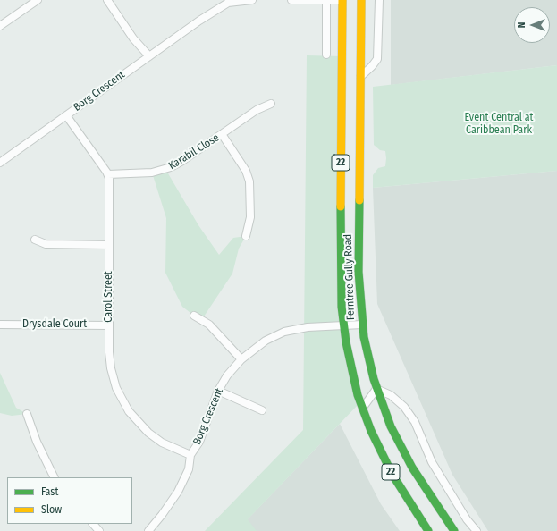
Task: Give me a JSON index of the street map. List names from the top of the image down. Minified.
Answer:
{"streets":{"main road":["22","Ferntree Gully Road"],"street":["Borg Crescent","Karabil Close","Carol Street","Drysdale Court"]},"crossings":[["Borg Crescent","Ferntree Gully Road"],["Borg Crescent","Carol Street"],["Karabil Close","Carol Street"],["Carol Street","Drysdale Court"]],"parks":["Event Central at Caribbean Park"],"legend":["Fast","Slow"],"north":"left"}
